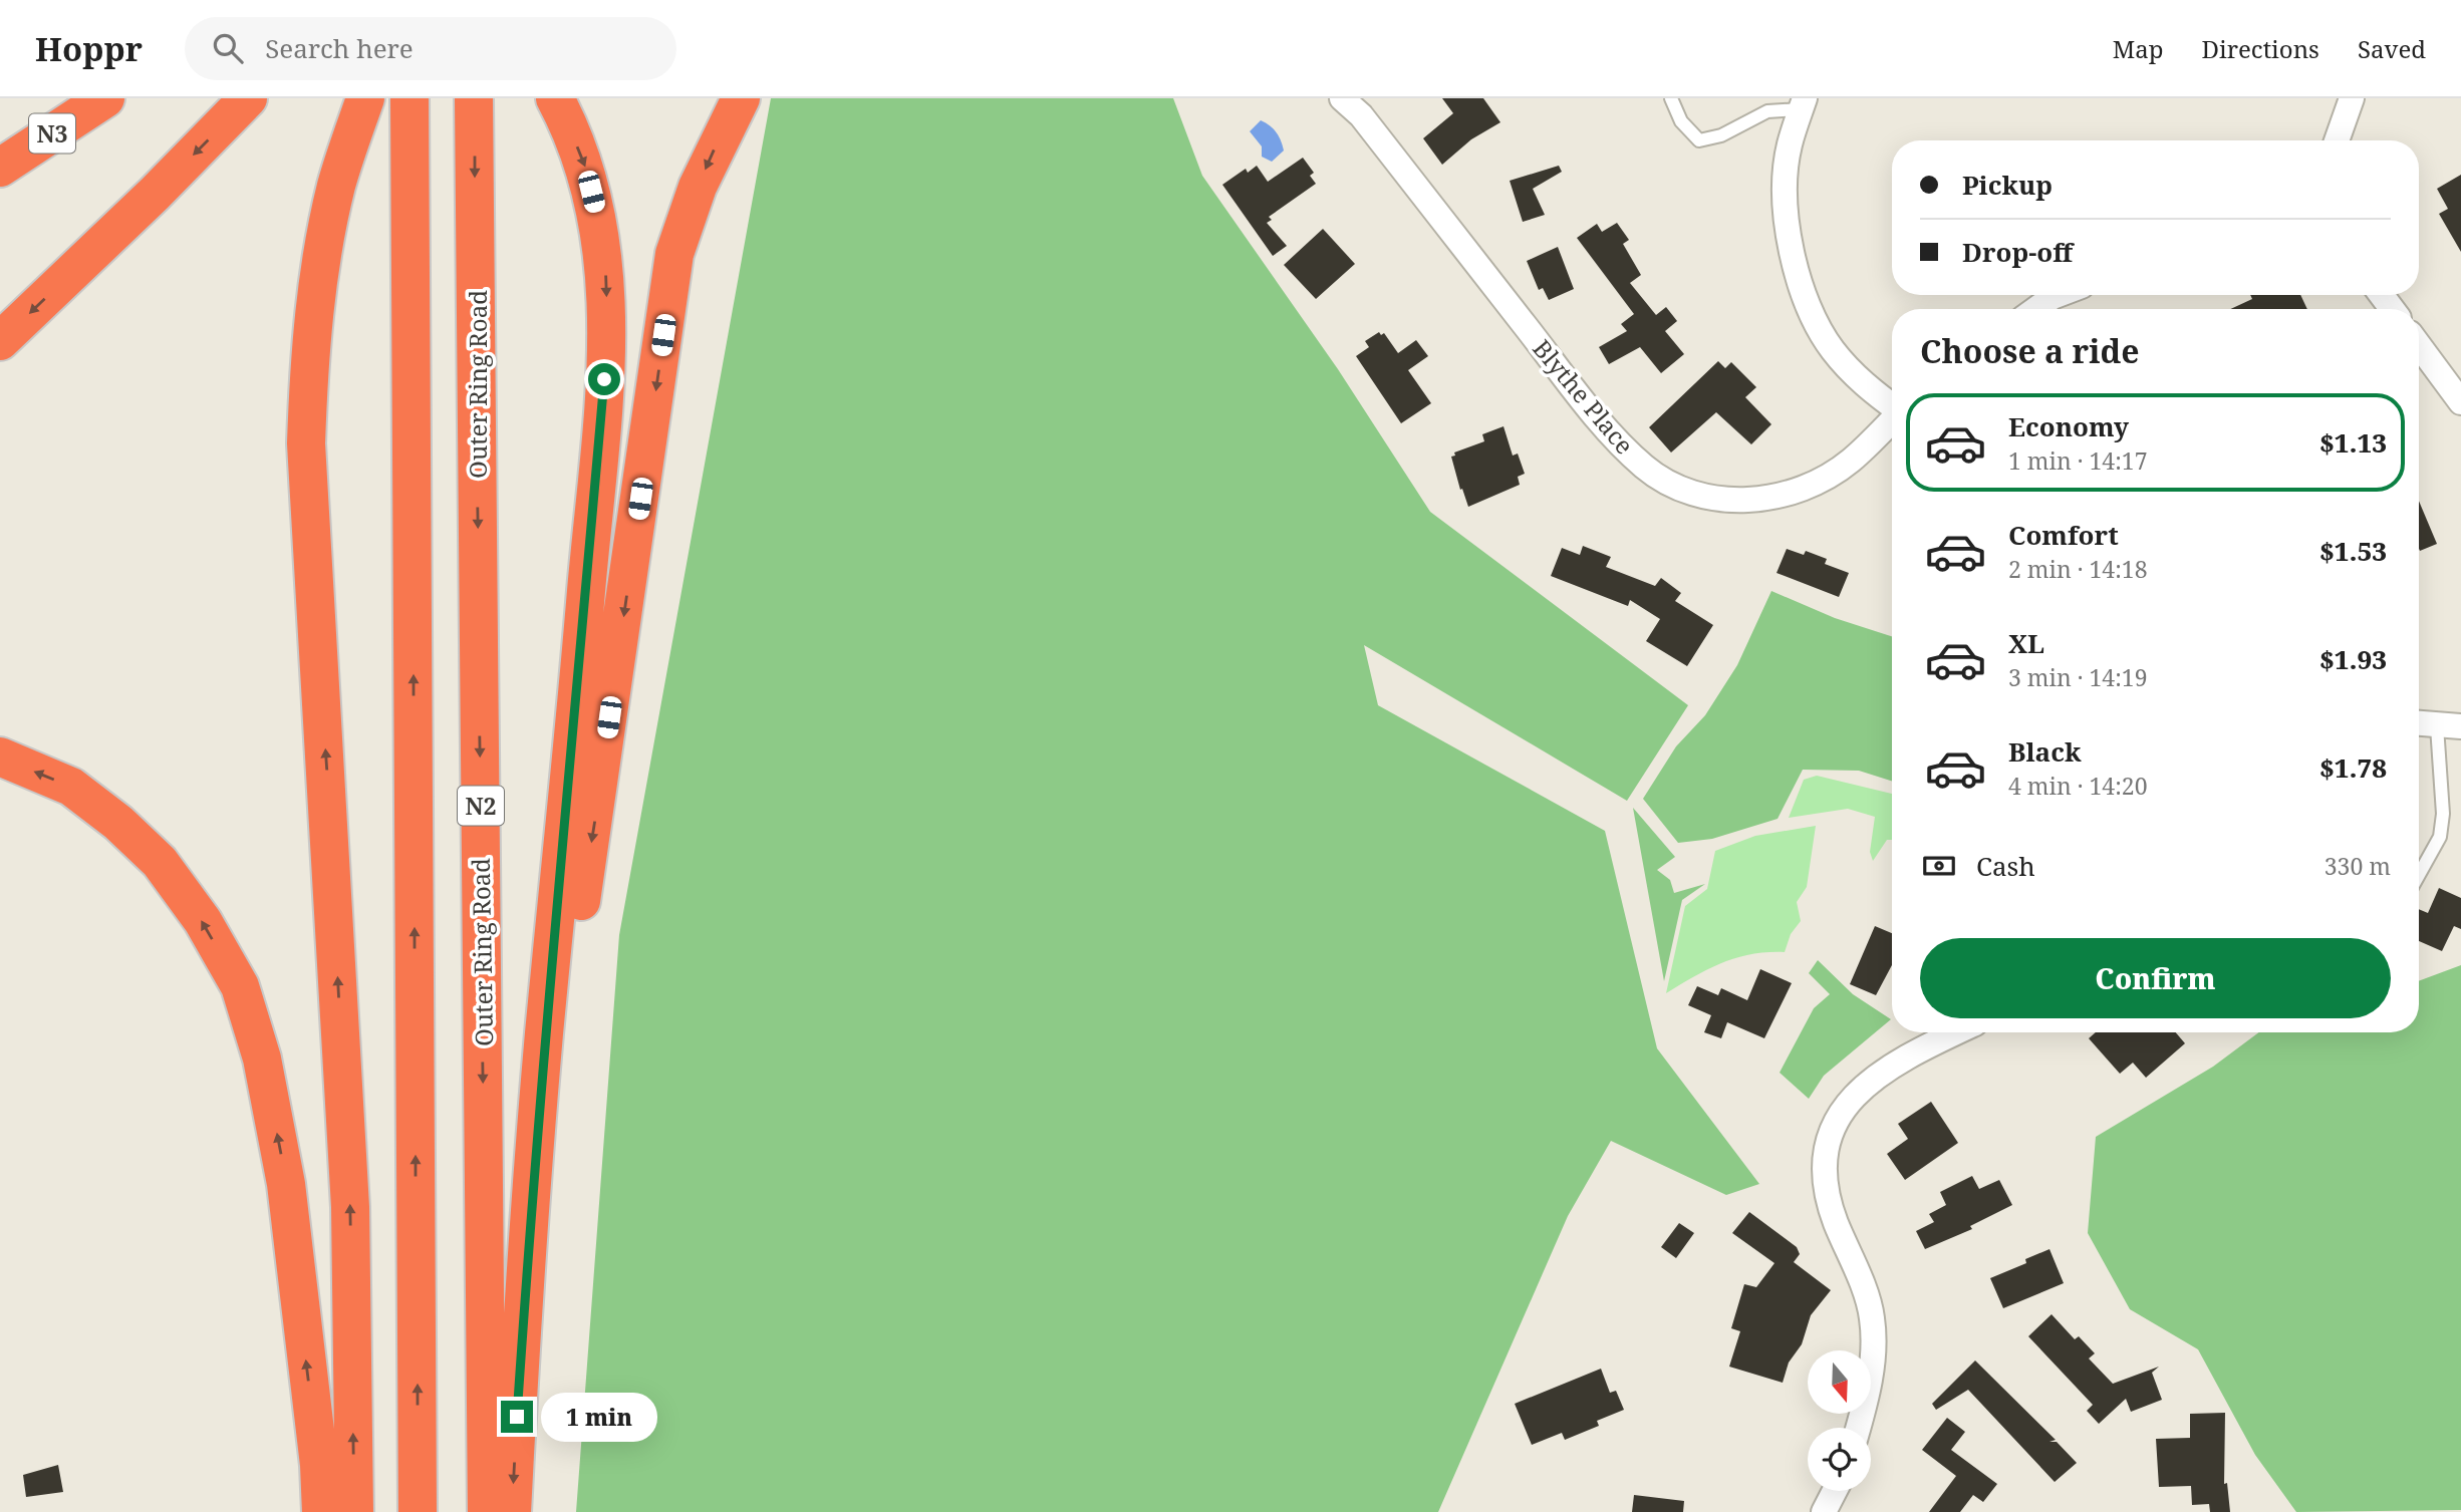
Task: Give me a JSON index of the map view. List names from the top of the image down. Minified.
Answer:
{"streets":{"highway":["N3","Outer Ring Road","N2"],"street":["Blythe Place"]},"north":"bottom","page":{"header":"Hoppr","search":"Search here","nav":["Map","Directions","Saved"],"banner":["Pickup","Drop-off"],"heading":"Choose a ride","list":[{"name":"Economy","note":"1 min · 14:17","value":"$1.13"},{"name":"Comfort","note":"2 min · 14:18","value":"$1.53"},{"name":"XL","note":"3 min · 14:19","value":"$1.93"},{"name":"Black","note":"4 min · 14:20","value":"$1.78"}],"pay":["Cash","330 m"],"buttons":"Confirm","bubble":"1 min"}}
